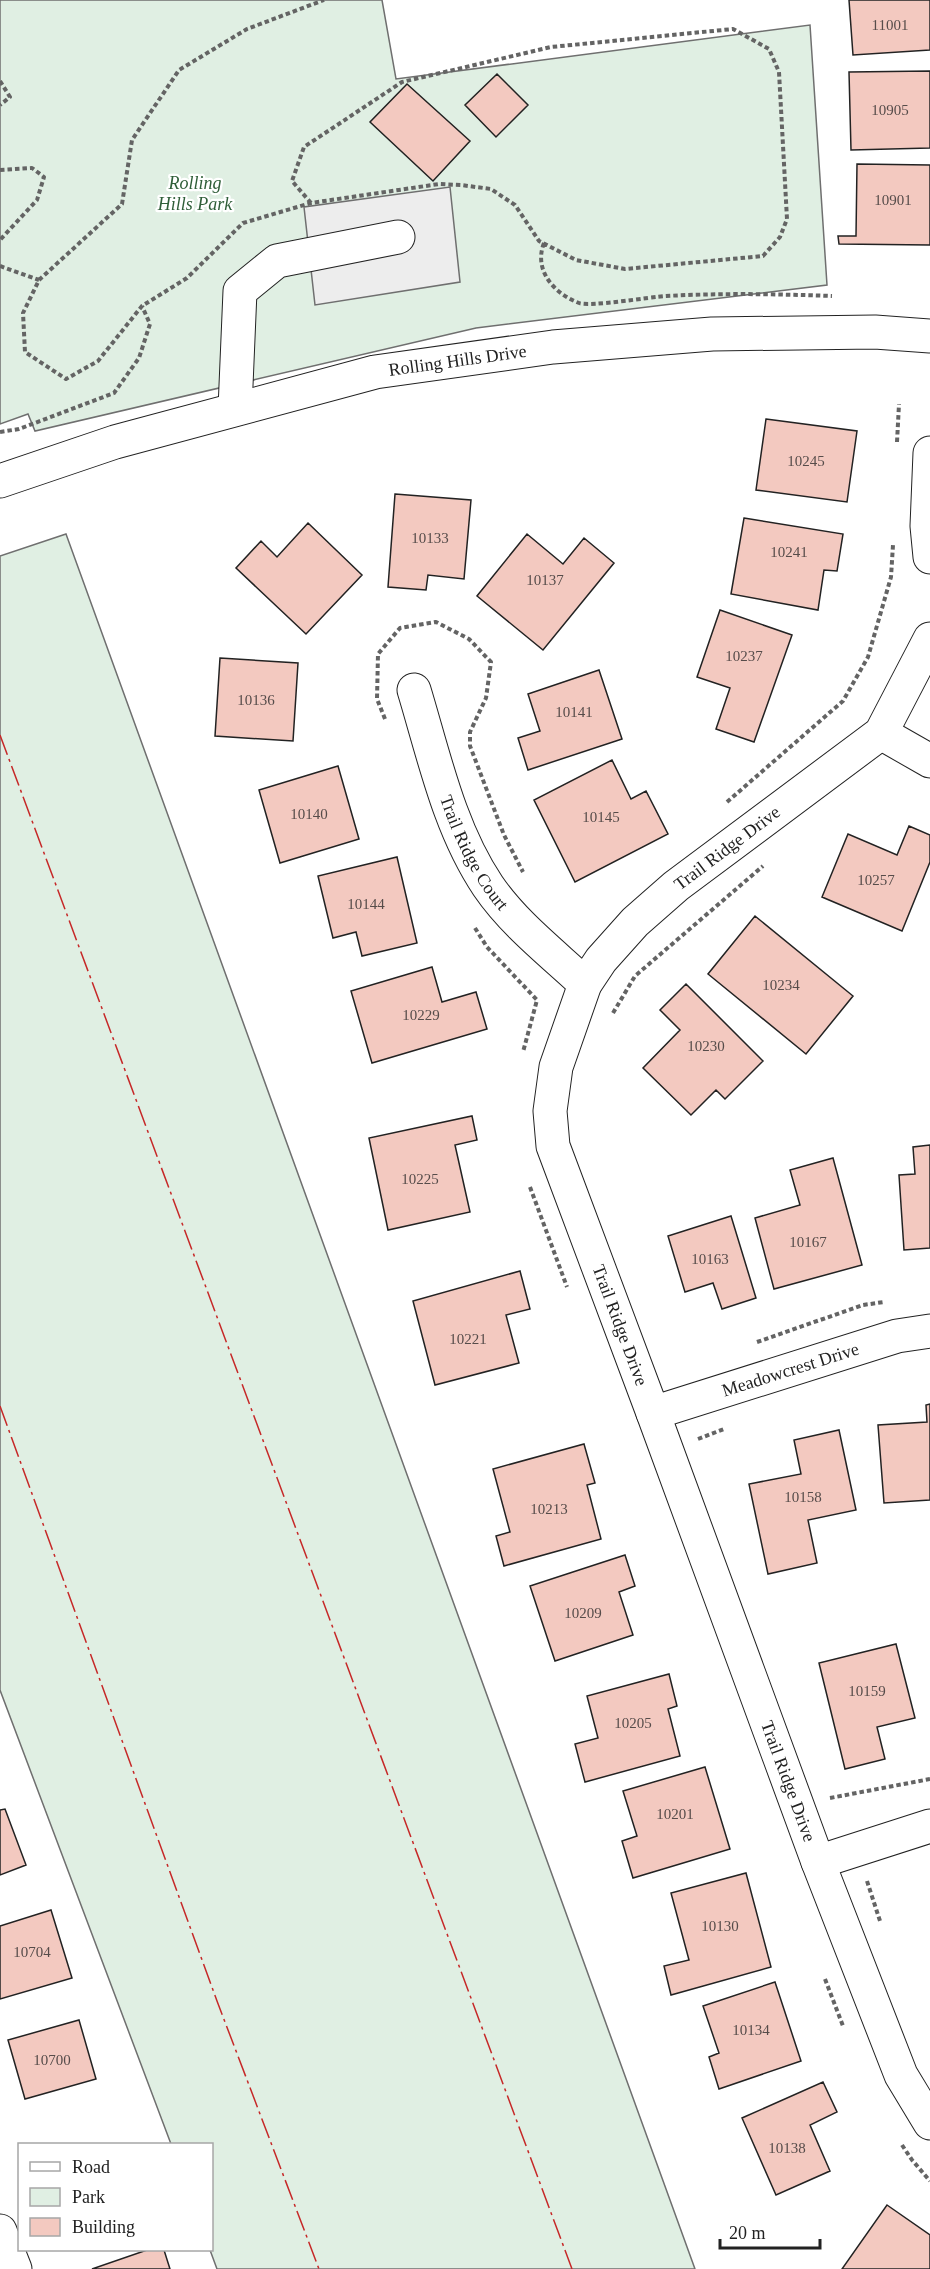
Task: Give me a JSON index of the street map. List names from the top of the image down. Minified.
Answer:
{"streets":{"street":["Rolling Hills Drive","Trail Ridge Drive","Trail Ridge Court","Meadowcrest Drive"]},"crossings":[["Trail Ridge Drive","Trail Ridge Court"],["Trail Ridge Drive","Meadowcrest Drive"]],"parks":["Rolling Hills Park"],"house_numbers":["11001","10905","10901","10245","10133","10241","10137","10237","10136","10141","10140","10145","10257","10144","10234","10229","10230","10225","10167","10163","10221","10158","10213","10209","10159","10205","10201","10130","10704","10134","10700","10138"],"legend":["Road","Park","Building"],"scale_bar":"20 m"}
